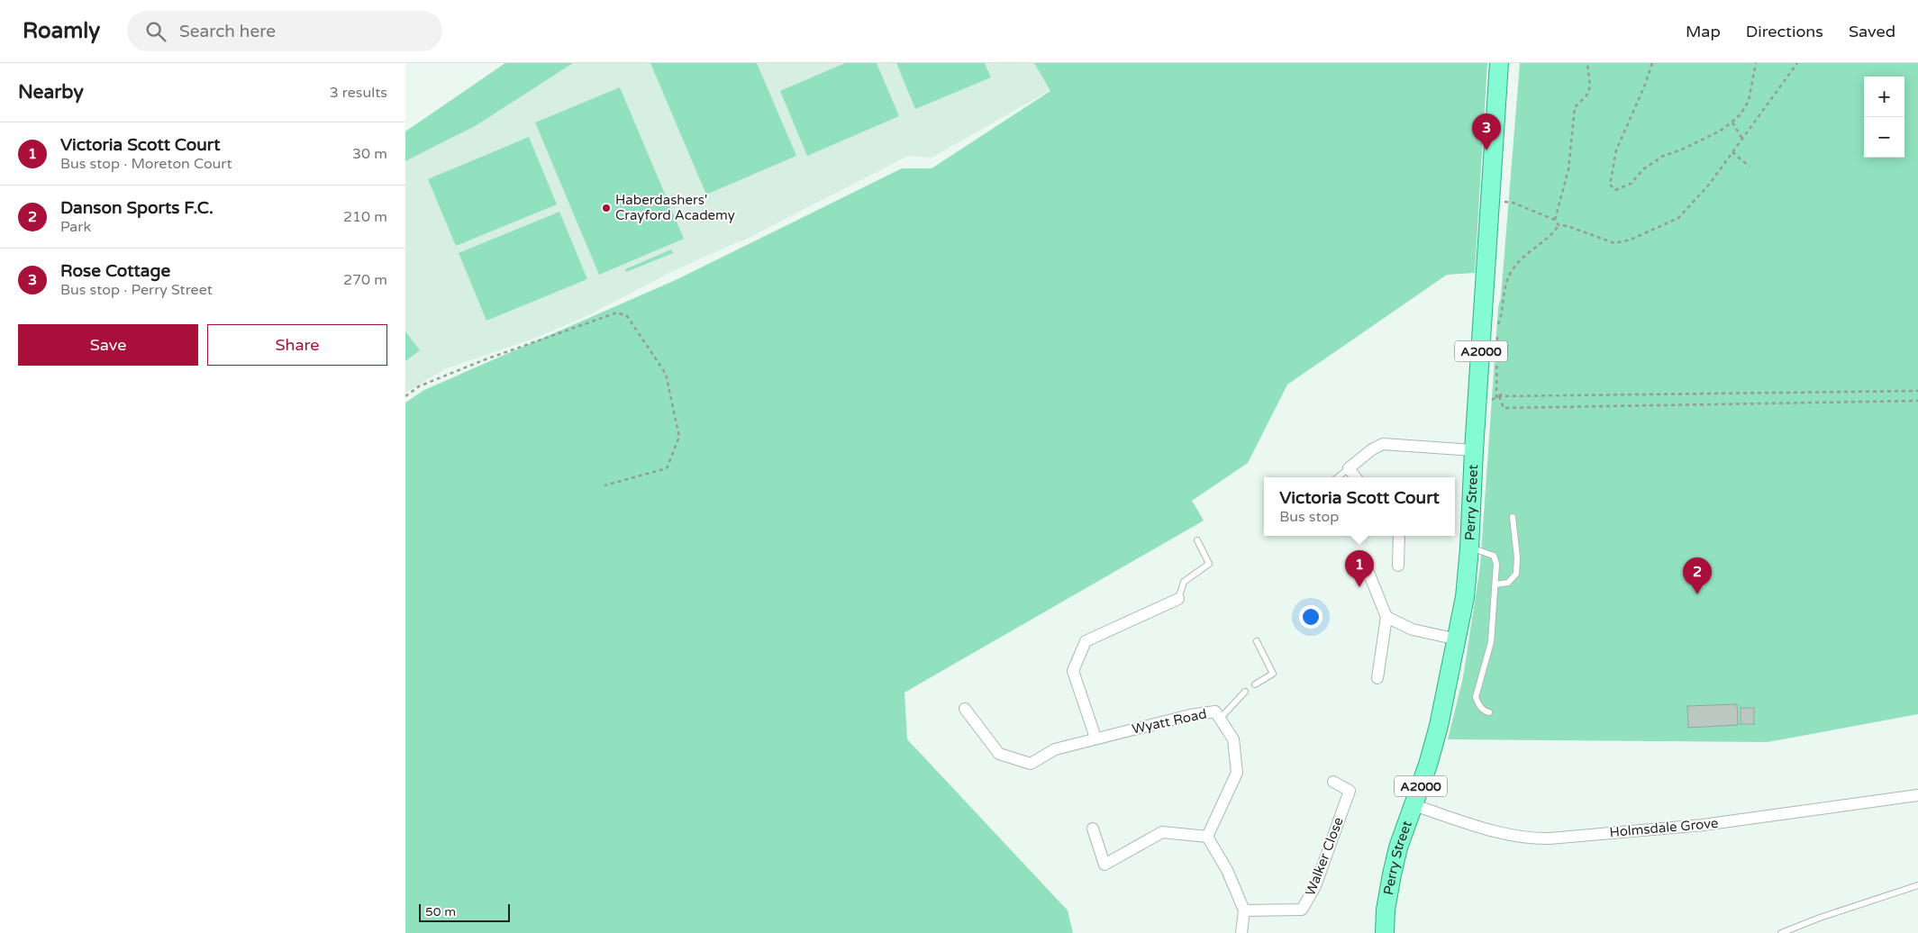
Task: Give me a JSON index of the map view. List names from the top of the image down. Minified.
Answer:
{"streets":{"main road":["A2000","Perry Street"],"street":["Wyatt Road","Holmsdale Grove","Walker Close"]},"crossings":[["Perry Street","Holmsdale Grove"]],"places":["Haberdashers' Crayford Academy"],"scale_bar":"50 m","page":{"header":"Roamly","search":"Search here","nav":["Map","Directions","Saved"],"heading":["Nearby","3 results"],"map_buttons":["+","−"],"pins":["3","1","2"],"list":[{"mark":"1","name":"Victoria Scott Court","note":"Bus stop · Moreton Court","value":"30 m"},{"mark":"2","name":"Danson Sports F.C.","note":"Park","value":"210 m"},{"mark":"3","name":"Rose Cottage","note":"Bus stop · Perry Street","value":"270 m"}],"buttons":["Save","Share"],"popup":["Victoria Scott Court","Bus stop"],"scale":"50 m"}}
